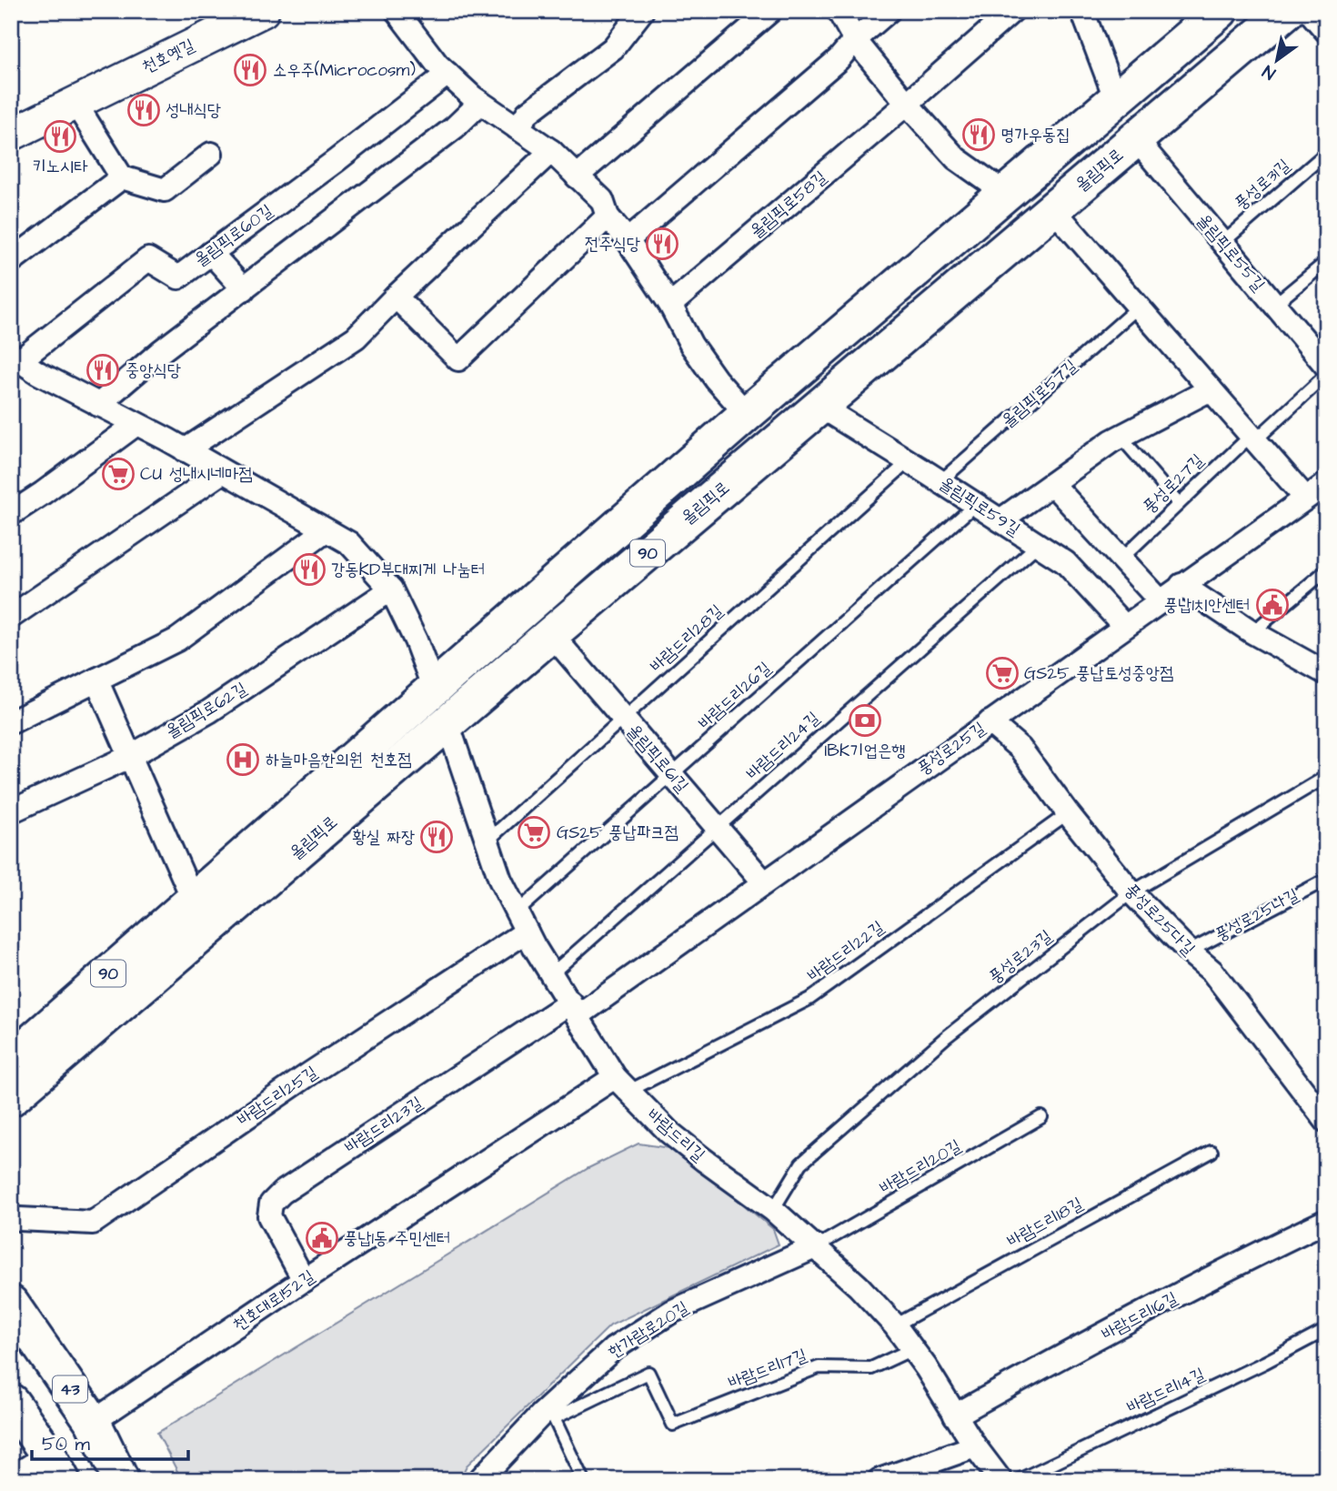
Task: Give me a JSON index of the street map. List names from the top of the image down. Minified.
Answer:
{"streets":{"main road":["올림픽로","90","43"],"street":["천호옛길","올림픽로58길","올림픽로60길","올림픽로55길","올림픽로59길","올림픽로62길","풍성로25길","올림픽로61길","풍성로25다길","바람드리25길","바람드리23길","바람드리길","천호대로152길","바람드리16길","한가람로20길"],"lane":["풍성로31길","올림픽로57길","풍성로27길","바람드리28길","바람드리26길","바람드리24길","풍성로25나길","바람드리22길","풍성로23길","바람드리20길","바람드리18길","바람드리17길","바람드리14길"]},"crossings":[["올림픽로","올림픽로55길"],["올림픽로","올림픽로59길"],["올림픽로","올림픽로61길"],["올림픽로","바람드리길"],["풍성로31길","올림픽로55길"],["올림픽로57길","올림픽로59길"],["올림픽로59길","바람드리28길"],["올림픽로59길","바람드리26길"],["올림픽로59길","바람드리24길"],["올림픽로59길","풍성로25길"],["바람드리28길","올림픽로61길"],["바람드리28길","바람드리길"],["바람드리26길","올림픽로61길"],["바람드리26길","바람드리25길"],["바람드리26길","바람드리길"],["바람드리24길","올림픽로61길"],["바람드리24길","바람드리길"],["풍성로25길","올림픽로61길"],["풍성로25길","풍성로25다길"],["풍성로25길","바람드리23길"],["풍성로25길","바람드리길"],["풍성로25나길","풍성로25다길"],["풍성로25다길","바람드리22길"],["풍성로25다길","풍성로23길"],["바람드리22길","바람드리길"],["바람드리22길","천호대로152길"],["풍성로23길","바람드리길"],["바람드리25길","바람드리길"],["바람드리23길","바람드리길"],["바람드리23길","천호대로152길"],["바람드리길","바람드리20길"],["바람드리길","바람드리18길"],["바람드리길","천호대로152길"],["바람드리길","바람드리16길"],["바람드리길","한가람로20길"],["바람드리길","바람드리17길"],["바람드리20길","한가람로20길"],["천호대로152길","43"],["한가람로20길","바람드리17길"]],"places":{"restaurant":["소우주(Microcosm)","성내식당","명가우동집","키노시타","전주식당","중앙식당","강동KD부대찌게 나눔터","황실 짜장"],"supermarket":["CU 성내시네마점","GS25 풍납토성중앙점","GS25 풍납파크점"],"public building":["풍납1치안센터","풍납1동 주민센터"],"bank":["IBK기업은행"],"hospital":["하늘마음한의원 천호점"]},"scale_bar":"50 m","north":"bottom left"}
